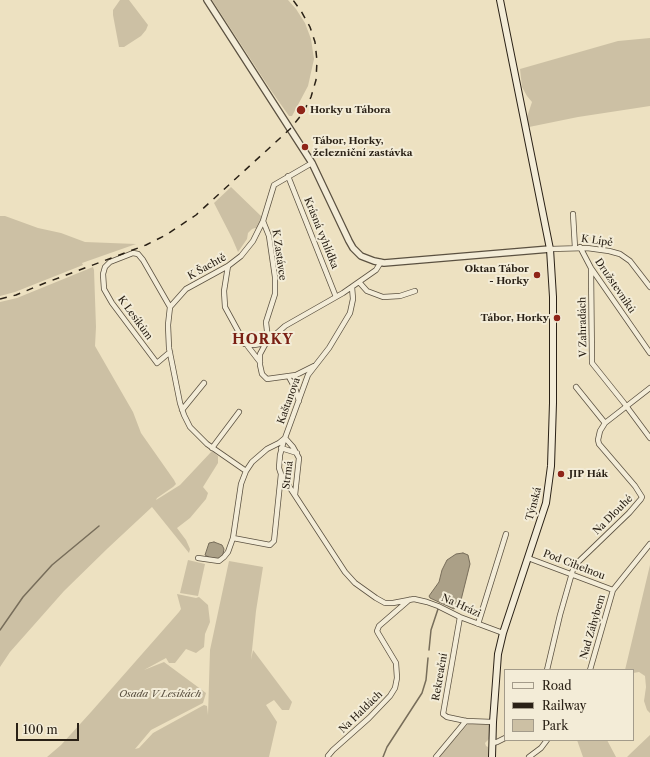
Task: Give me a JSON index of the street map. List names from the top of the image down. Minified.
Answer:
{"streets":{"main road":["Týnská"],"street":["Krásná vyhlídka","K Lípě","K Zastávce","K Šachtě","Družstevníků","K Lesíkům","V Zahradách","Kaštanová","Strmá","Na Dlouhé","Pod Cihelnou","Na Hrázi","Nad Záhybem","Rekreační","Na Haldách"]},"crossings":[["Krásná vyhlídka","K Šachtě"],["K Lípě","Družstevníků"],["K Lípě","Týnská"],["K Zastávce","K Šachtě"],["K Šachtě","K Lesíkům"],["Družstevníků","V Zahradách"],["Kaštanová","Strmá"],["Týnská","Pod Cihelnou"],["Týnská","Na Hrázi"],["Týnská","Rekreační"],["Na Dlouhé","Pod Cihelnou"],["Pod Cihelnou","Nad Záhybem"],["Na Hrázi","Rekreační"],["Na Hrázi","Na Haldách"]],"districts":["HORKY"],"parks":["Osada V Lesíkách"],"places":["Horky u Tábora","Tábor, Horky, železniční zastávka","Oktan Tábor - Horky","Tábor, Horky","JIP Hák"],"legend":["Road","Railway","Park"],"scale_bar":"100 m"}
